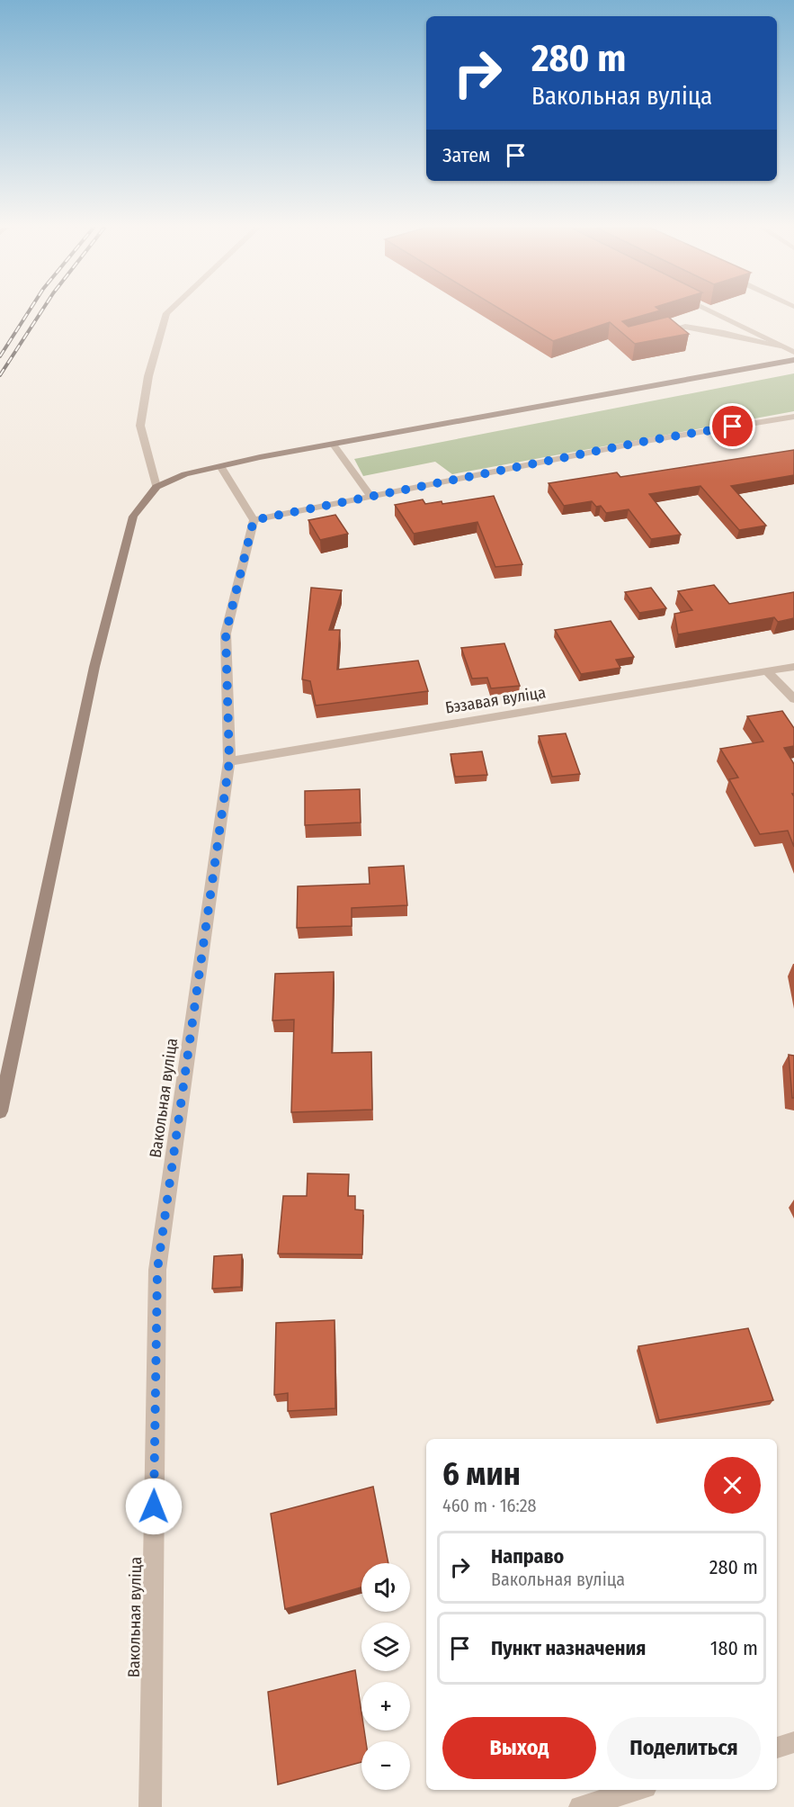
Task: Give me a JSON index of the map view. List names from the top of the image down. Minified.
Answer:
{"streets":{"street":["Бэзавая вуліца","Вакольная вуліца"]},"crossings":[["Бэзавая вуліца","Вакольная вуліца"]],"page":{"turn":["280 m","Вакольная вуліца"],"then":"Затем","heading":["6 мин","460 m · 16:28"],"list":[{"name":"Направо","note":"Вакольная вуліца","value":"280 m"},{"name":"Пункт назначения","value":"180 m"}],"map_buttons":["+","−"],"buttons":["Выход","Поделиться"]}}
